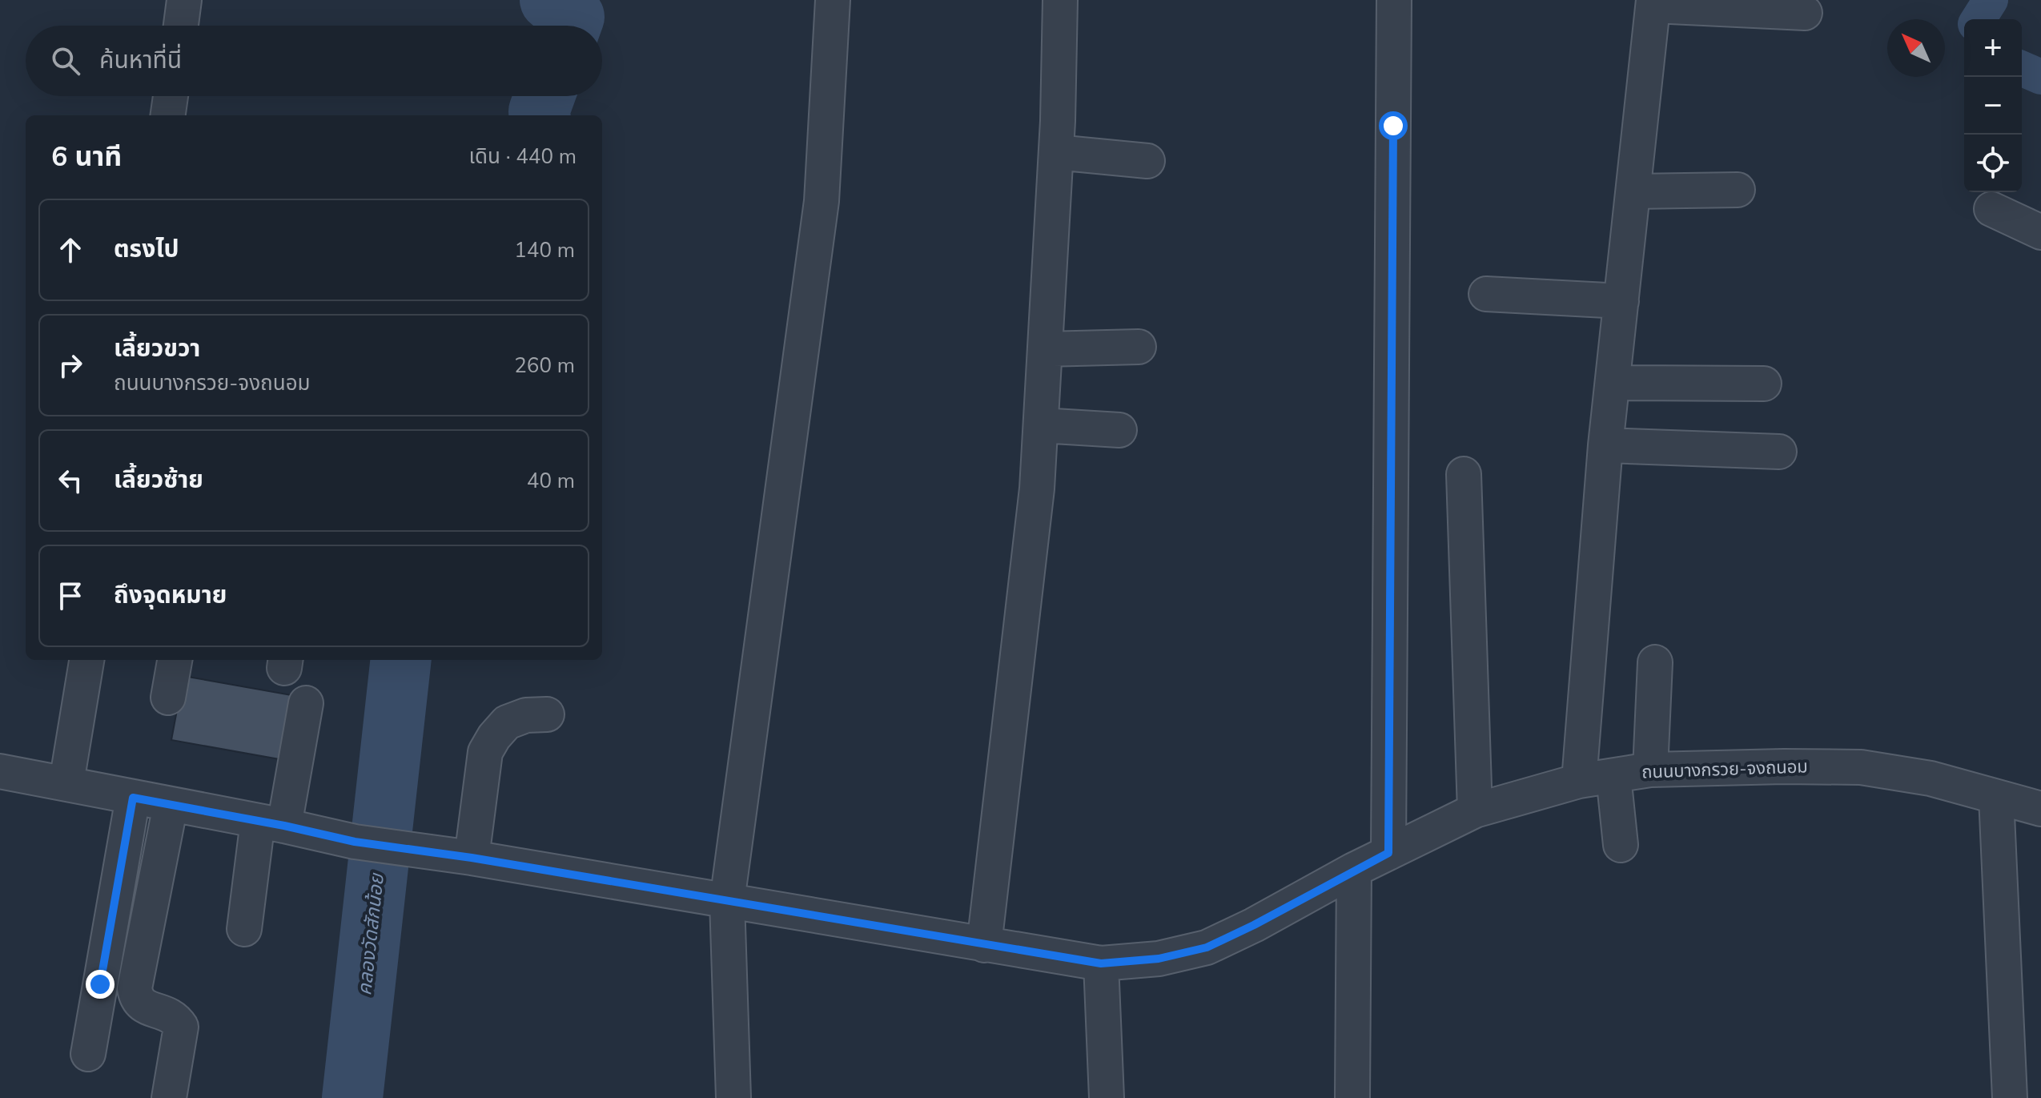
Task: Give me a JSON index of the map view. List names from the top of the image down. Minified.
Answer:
{"streets":{"street":["ถนนบางกรวย-จงถนอม"]},"water":["คลองวัดสักน้อย"],"north":"top left","page":{"map_buttons":["+","−"],"search":"ค้นหาที่นี่","heading":["6 นาที","เดิน · 440 m"],"list":[["ตรงไป","140 m"],["เลี้ยวขวา","ถนนบางกรวย-จงถนอม","260 m"],["เลี้ยวซ้าย","40 m"],"ถึงจุดหมาย"]}}
